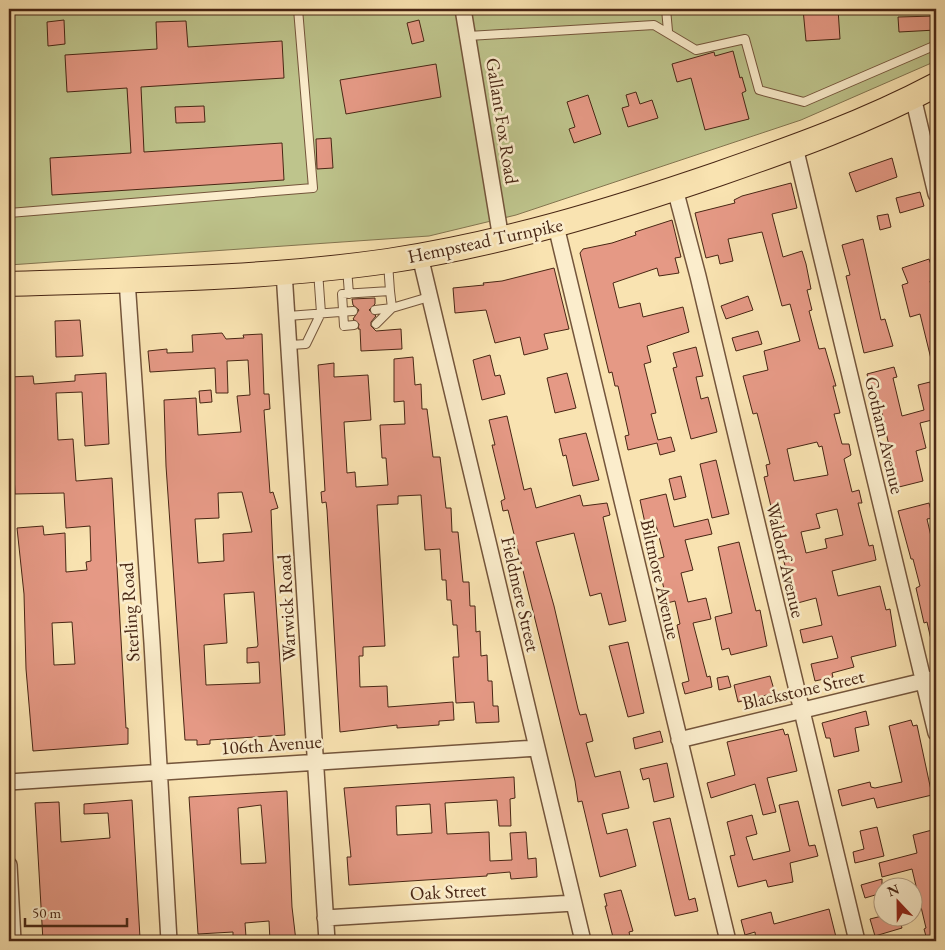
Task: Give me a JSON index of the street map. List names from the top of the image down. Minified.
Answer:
{"streets":{"main road":["Hempstead Turnpike"],"street":["Gallant Fox Road","Gotham Avenue","Waldorf Avenue","Biltmore Avenue","Fieldmere Street","Warwick Road","Sterling Road","Blackstone Street","106th Avenue","Oak Street"]},"crossings":[["Gallant Fox Road","Hempstead Turnpike"],["Hempstead Turnpike","Gotham Avenue"],["Hempstead Turnpike","Waldorf Avenue"],["Hempstead Turnpike","Biltmore Avenue"],["Hempstead Turnpike","Fieldmere Street"],["Hempstead Turnpike","Warwick Road"],["Hempstead Turnpike","Sterling Road"],["Gotham Avenue","Blackstone Street"],["Waldorf Avenue","Blackstone Street"],["Biltmore Avenue","Blackstone Street"],["Fieldmere Street","106th Avenue"],["Fieldmere Street","Oak Street"],["Warwick Road","106th Avenue"],["Warwick Road","Oak Street"],["Sterling Road","106th Avenue"]],"scale_bar":"50 m","north":"top"}
